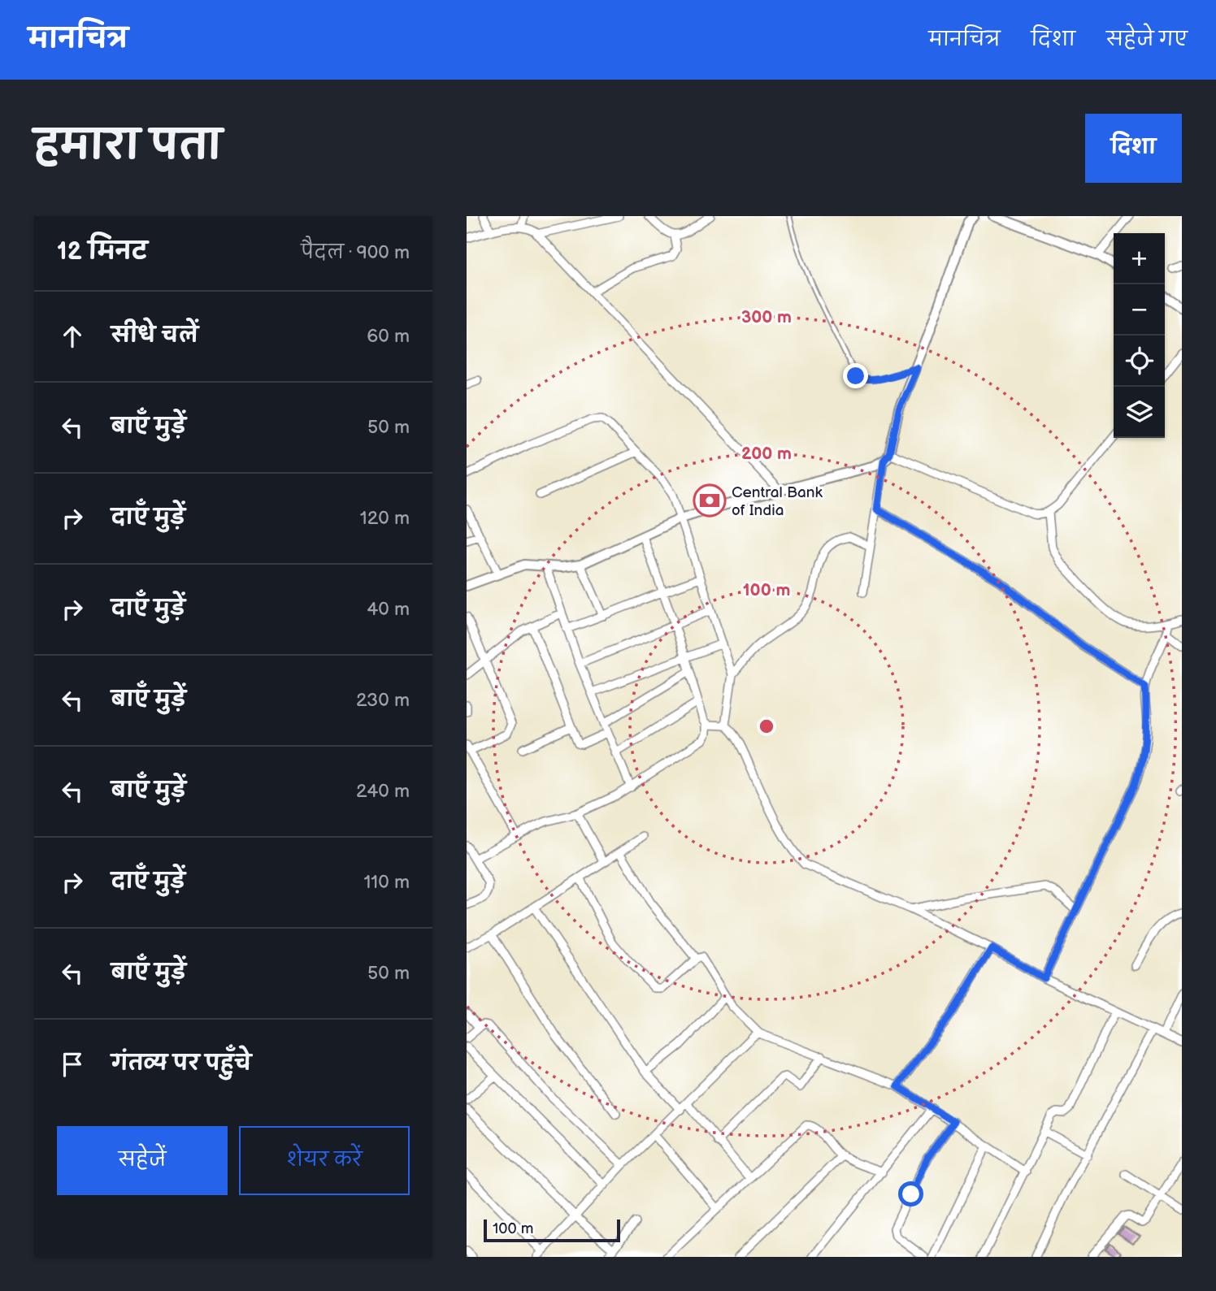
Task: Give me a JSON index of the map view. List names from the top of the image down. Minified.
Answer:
{"places":{"bank":["Central Bank of India"]},"scale_bar":"100 m","page":{"header":"मानचित्र","nav":["मानचित्र","दिशा","सहेजे गए"],"title":"हमारा पता","buttons":["दिशा",["सहेजें","शेयर करें"]],"heading":["12 मिनट","पैदल · 900 m"],"map_buttons":["+","−"],"list":[["सीधे चलें","60 m"],["बाएँ मुड़ें","50 m"],["दाएँ मुड़ें","120 m"],["दाएँ मुड़ें","40 m"],["बाएँ मुड़ें","230 m"],["बाएँ मुड़ें","240 m"],["दाएँ मुड़ें","110 m"],["बाएँ मुड़ें","50 m"],"गंतव्य पर पहुँचे"],"scale":"100 m"},"rings":["300 m","200 m","100 m"]}
